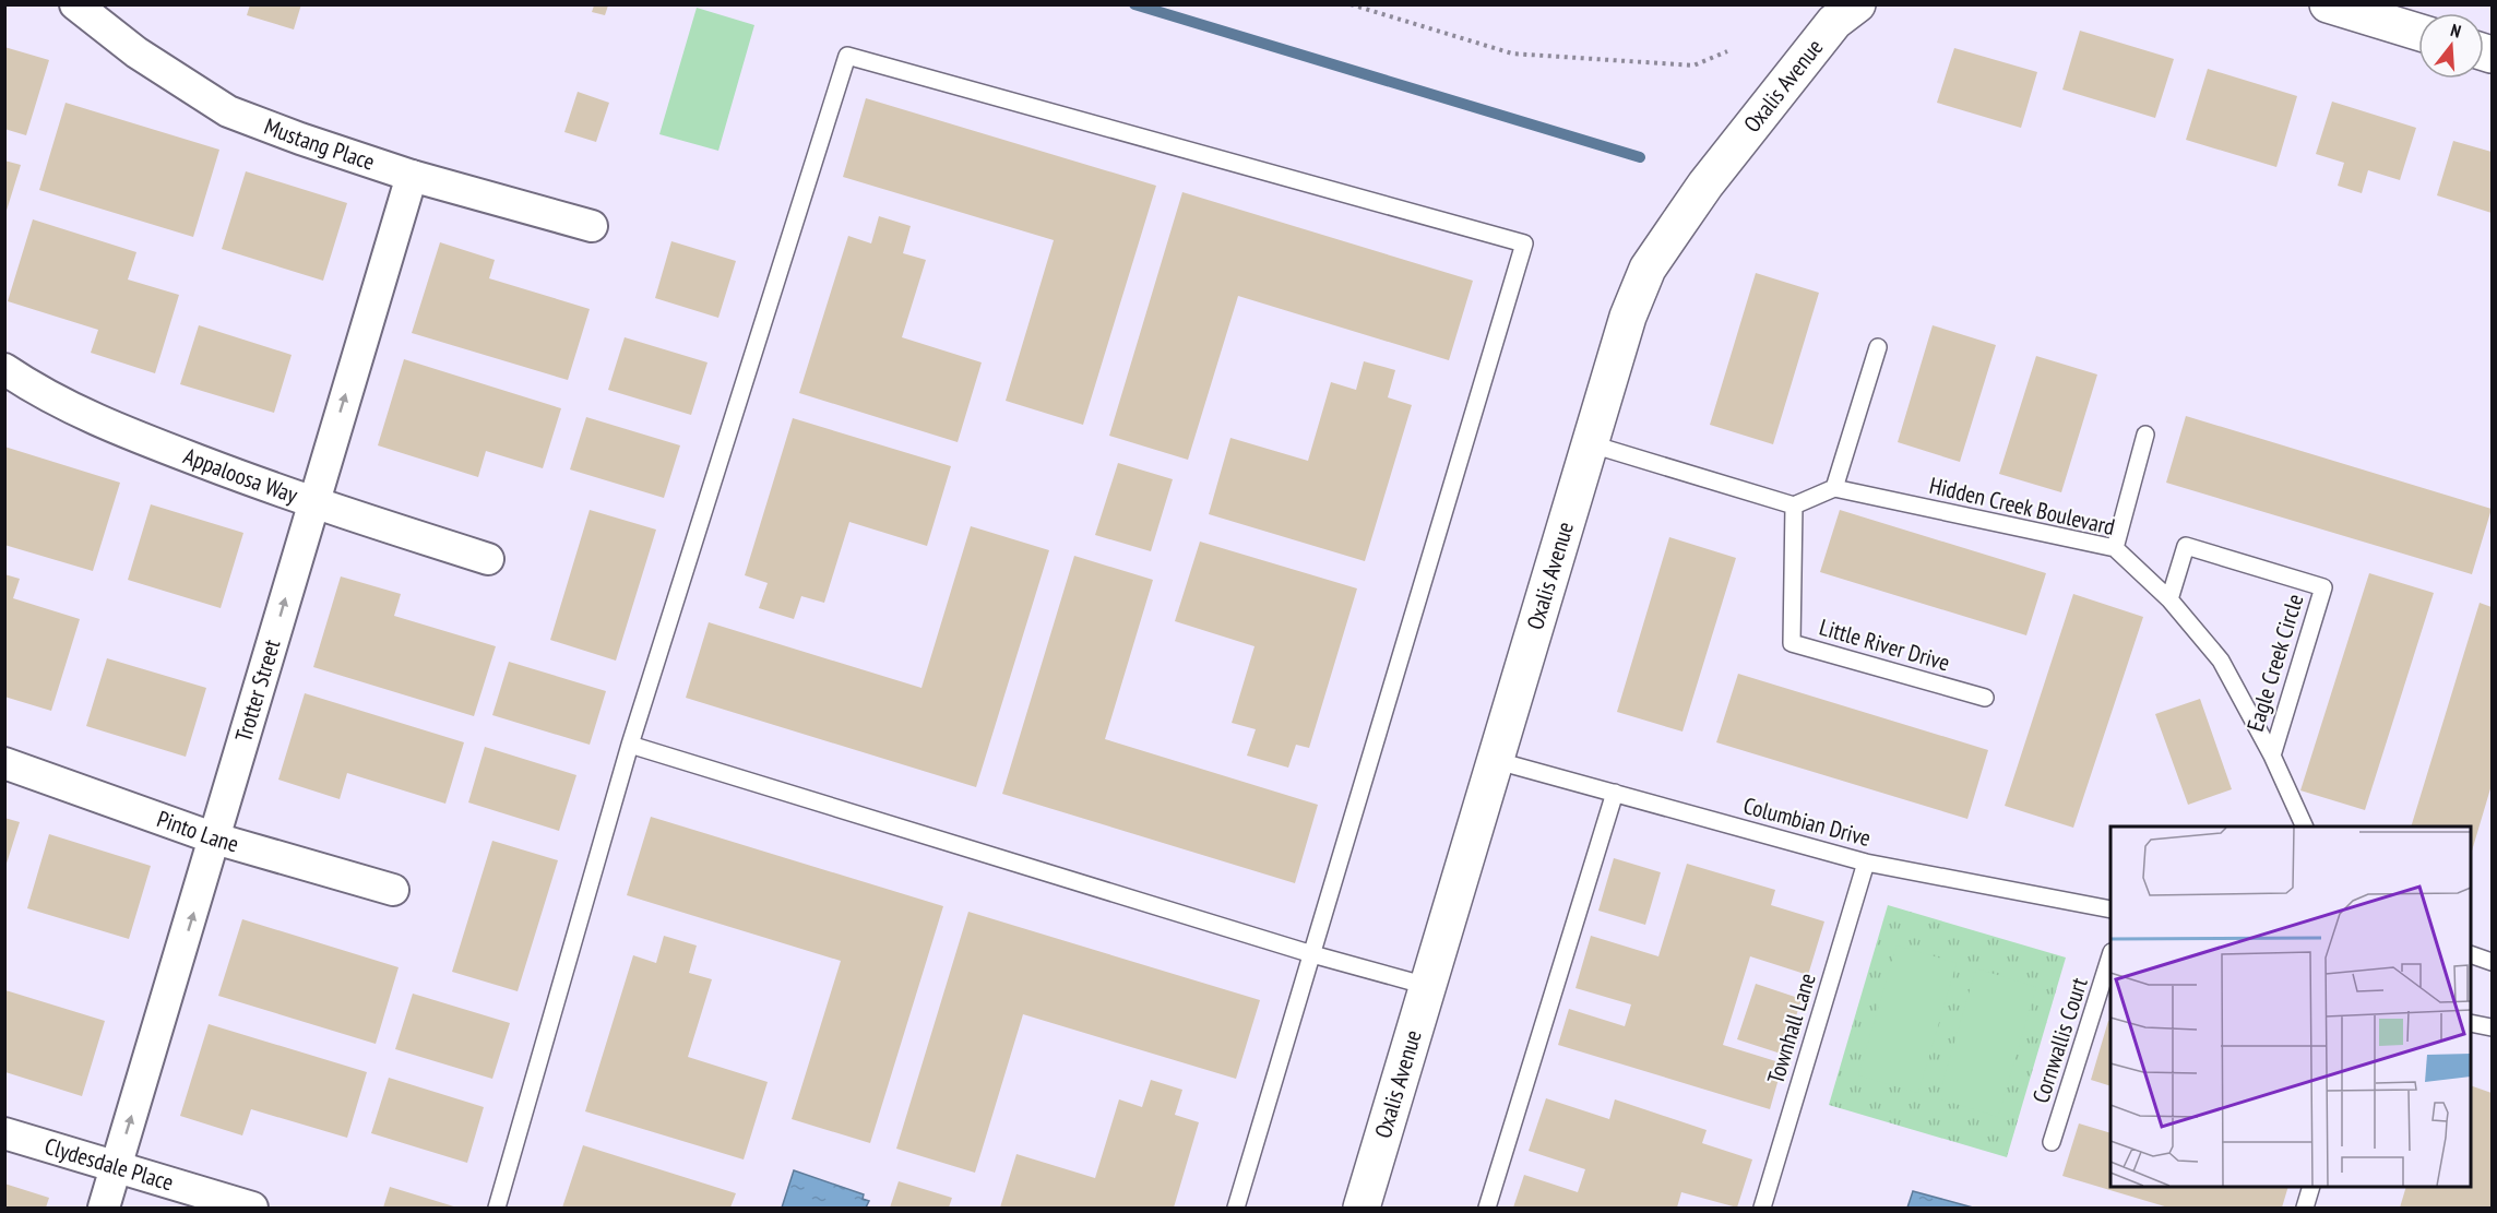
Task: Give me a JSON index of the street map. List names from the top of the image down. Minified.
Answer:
{"streets":{"street":["Oxalis Avenue","Mustang Place","Appaloosa Way","Trotter Street","Pinto Lane","Clydesdale Place"],"lane":["Hidden Creek Boulevard","Little River Drive","Eagle Creek Circle","Columbian Drive","Townhall Lane","Cornwallis Court"]},"crossings":[["Oxalis Avenue","Columbian Drive"],["Mustang Place","Trotter Street"],["Appaloosa Way","Trotter Street"],["Hidden Creek Boulevard","Eagle Creek Circle"],["Trotter Street","Pinto Lane"],["Trotter Street","Clydesdale Place"],["Columbian Drive","Townhall Lane"]],"one_way":["Trotter Street"],"north":"top"}
